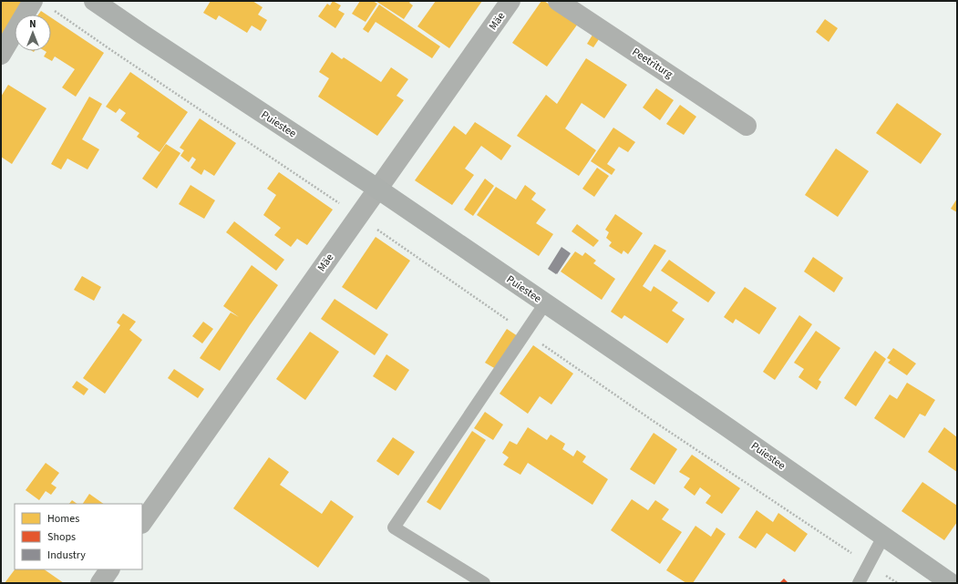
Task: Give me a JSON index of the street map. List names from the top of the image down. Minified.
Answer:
{"streets":{"main road":["Puiestee"],"street":["Mäe","Peetriturg"]},"crossings":[["Mäe","Puiestee"]],"legend":["Homes","Shops","Industry"],"north":"top"}
